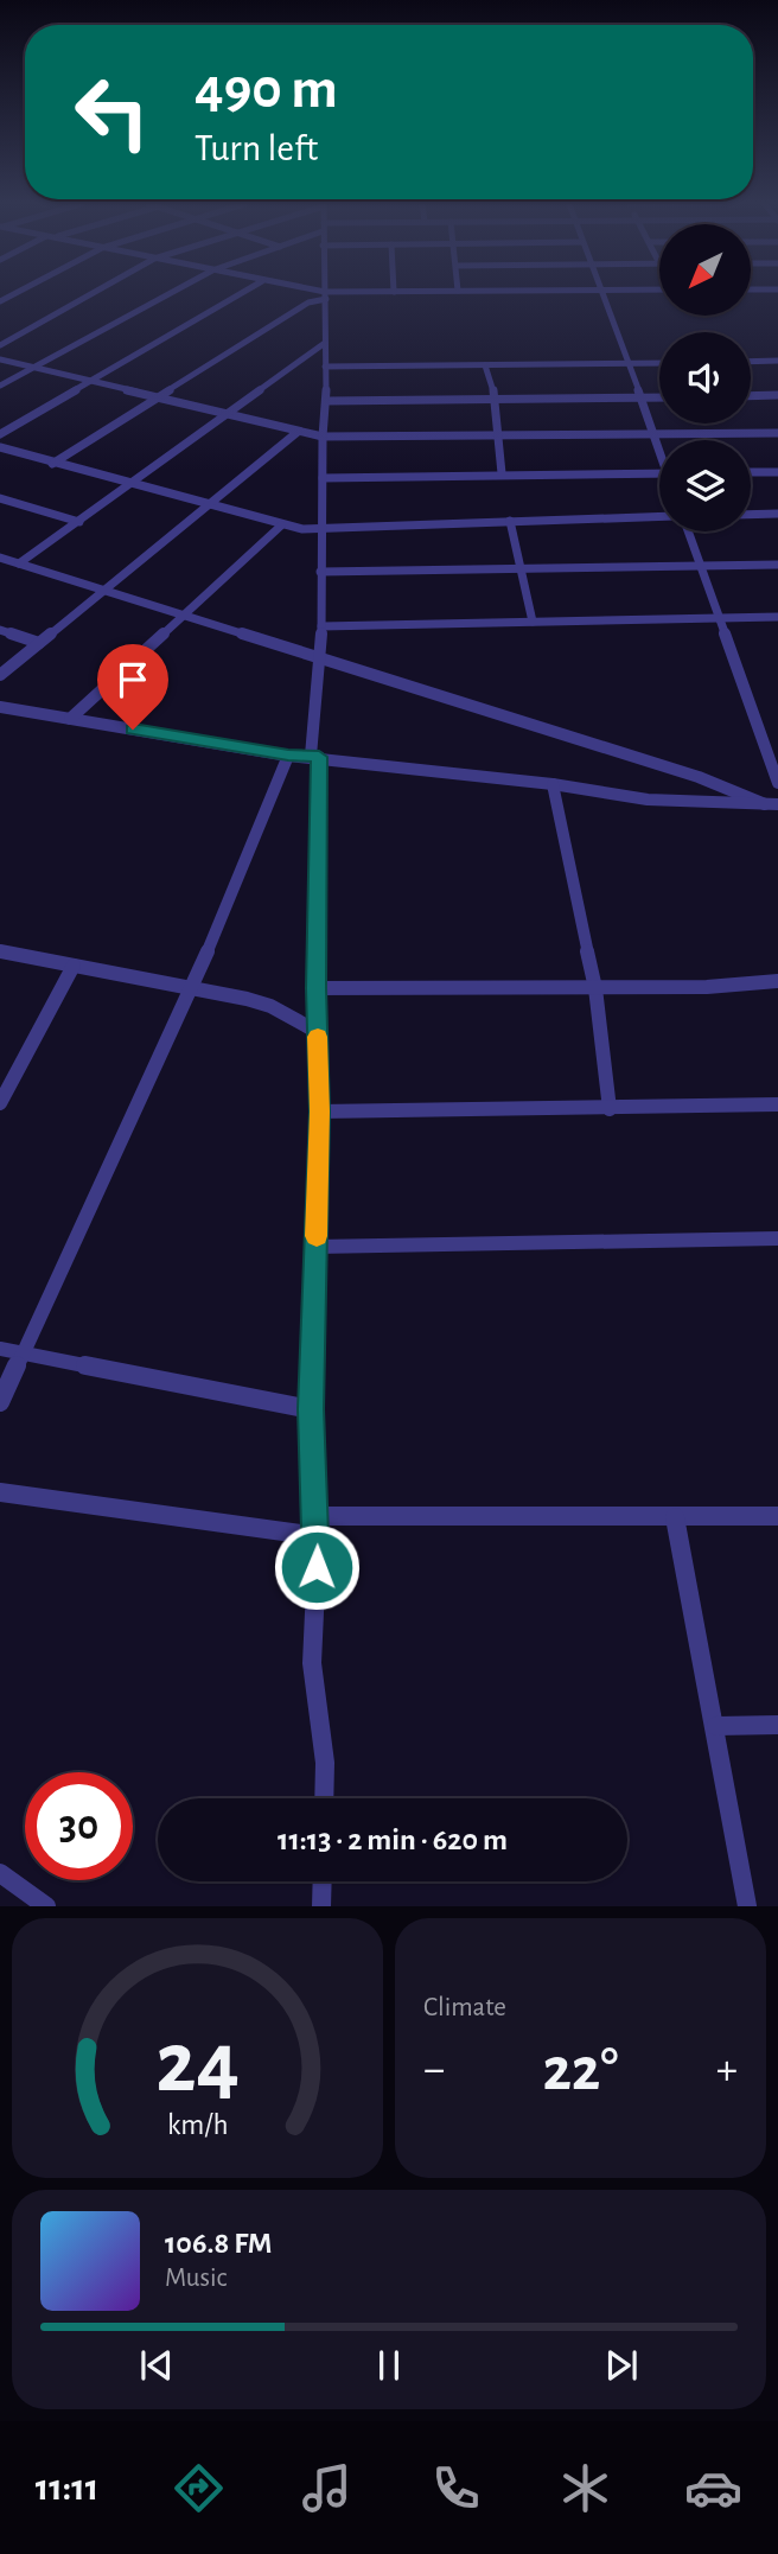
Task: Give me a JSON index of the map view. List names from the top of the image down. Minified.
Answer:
{"north":"bottom left","page":{"turn":["490 m","Turn left"],"limit":"30","trip":"11:13 · 2 min · 620 m","tile":"Climate","heat":["−","22°","+"],"song":["106.8 FM","Music"],"tabs":"11:11","gauge":["24","km/h"]}}
